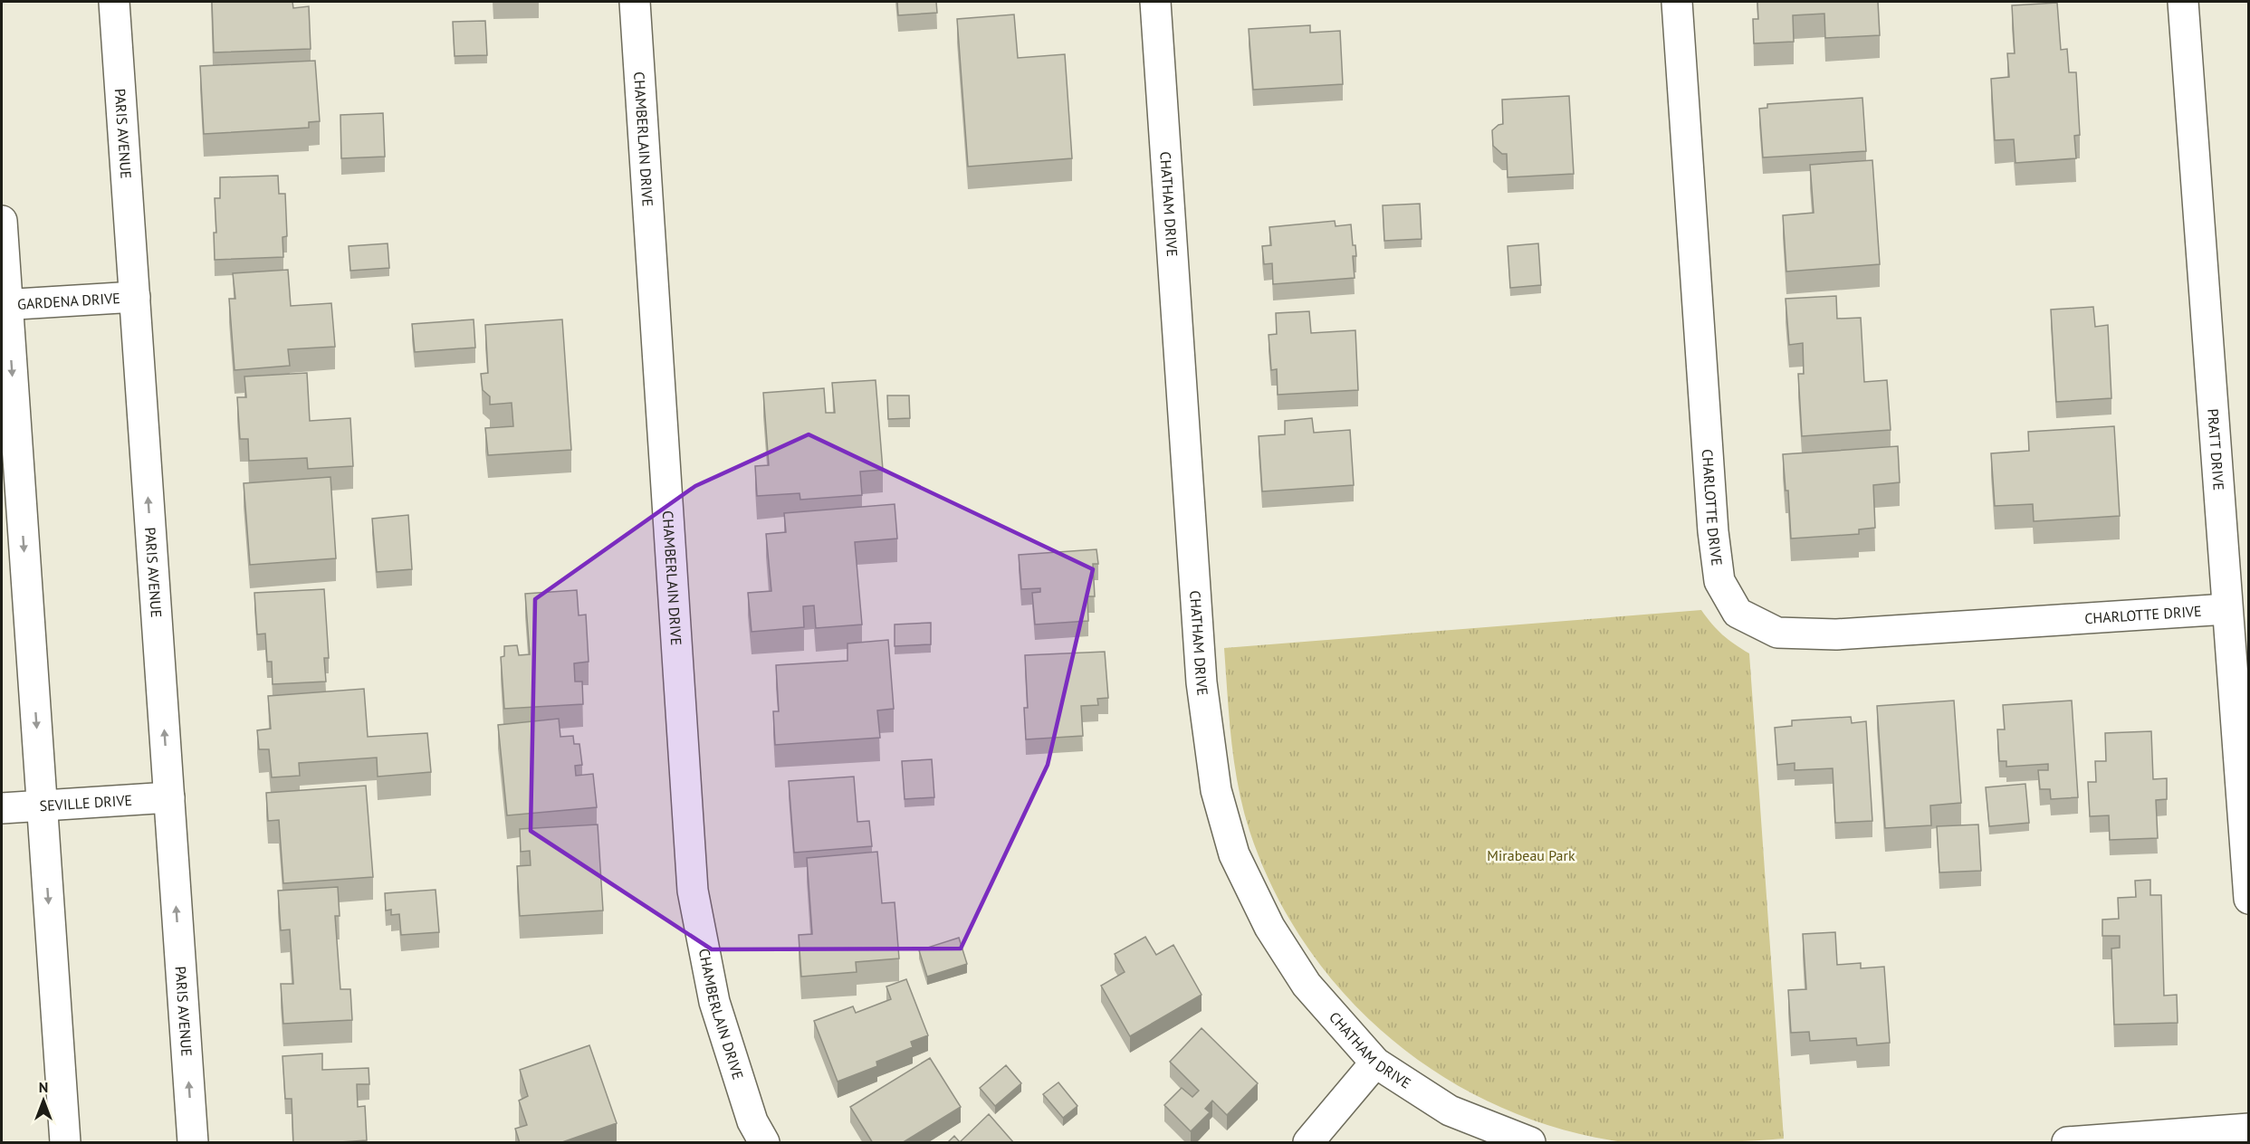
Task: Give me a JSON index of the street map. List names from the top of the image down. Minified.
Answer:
{"streets":{"street":["PARIS AVENUE","CHAMBERLAIN DRIVE","CHATHAM DRIVE","GARDENA DRIVE","PRATT DRIVE","CHARLOTTE DRIVE","SEVILLE DRIVE"]},"crossings":[["PARIS AVENUE","GARDENA DRIVE"],["PARIS AVENUE","SEVILLE DRIVE"],["PRATT DRIVE","CHARLOTTE DRIVE"]],"parks":["Mirabeau Park"],"north":"top"}
